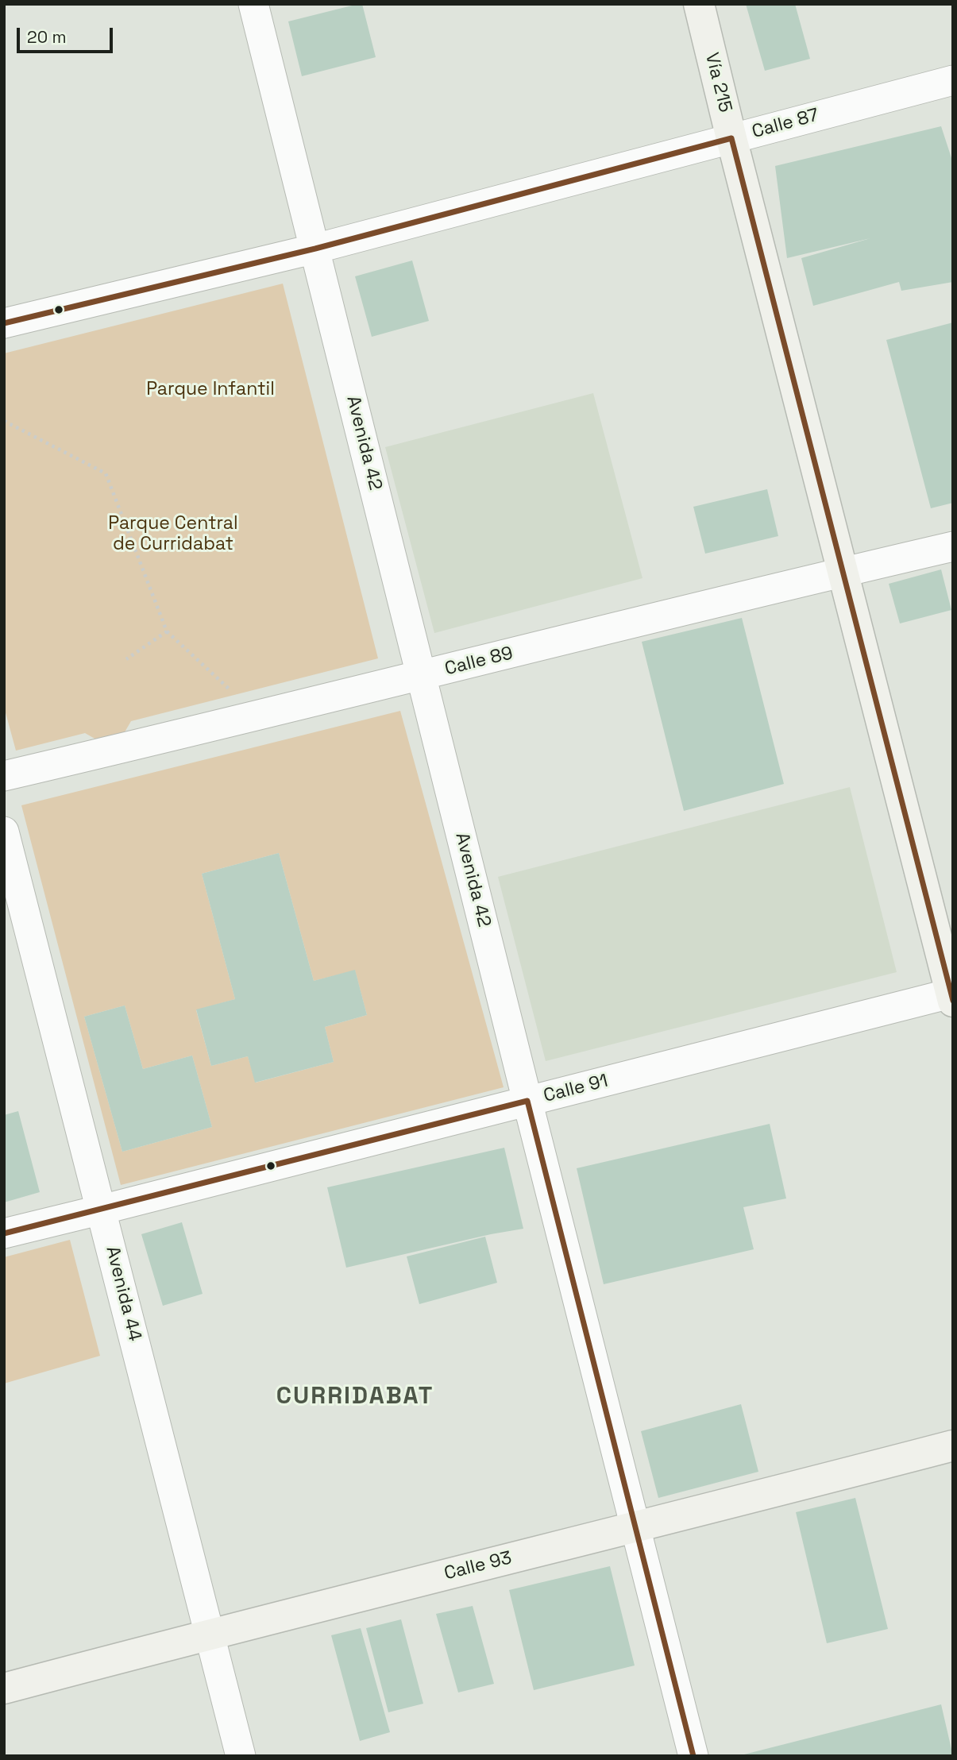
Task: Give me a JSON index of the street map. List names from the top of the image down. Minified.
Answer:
{"streets":{"main road":["Vía 215","Calle 93"],"street":["Calle 87","Avenida 42","Calle 89","Calle 91","Avenida 44"]},"crossings":[["Vía 215","Calle 87"],["Vía 215","Calle 89"],["Vía 215","Calle 91"],["Calle 87","Avenida 42"],["Avenida 42","Calle 89"],["Avenida 42","Calle 91"],["Avenida 42","Calle 93"],["Calle 91","Avenida 44"],["Avenida 44","Calle 93"]],"districts":["CURRIDABAT"],"parks":["Parque Infantil","Parque Central de Curridabat"],"scale_bar":"20 m"}
